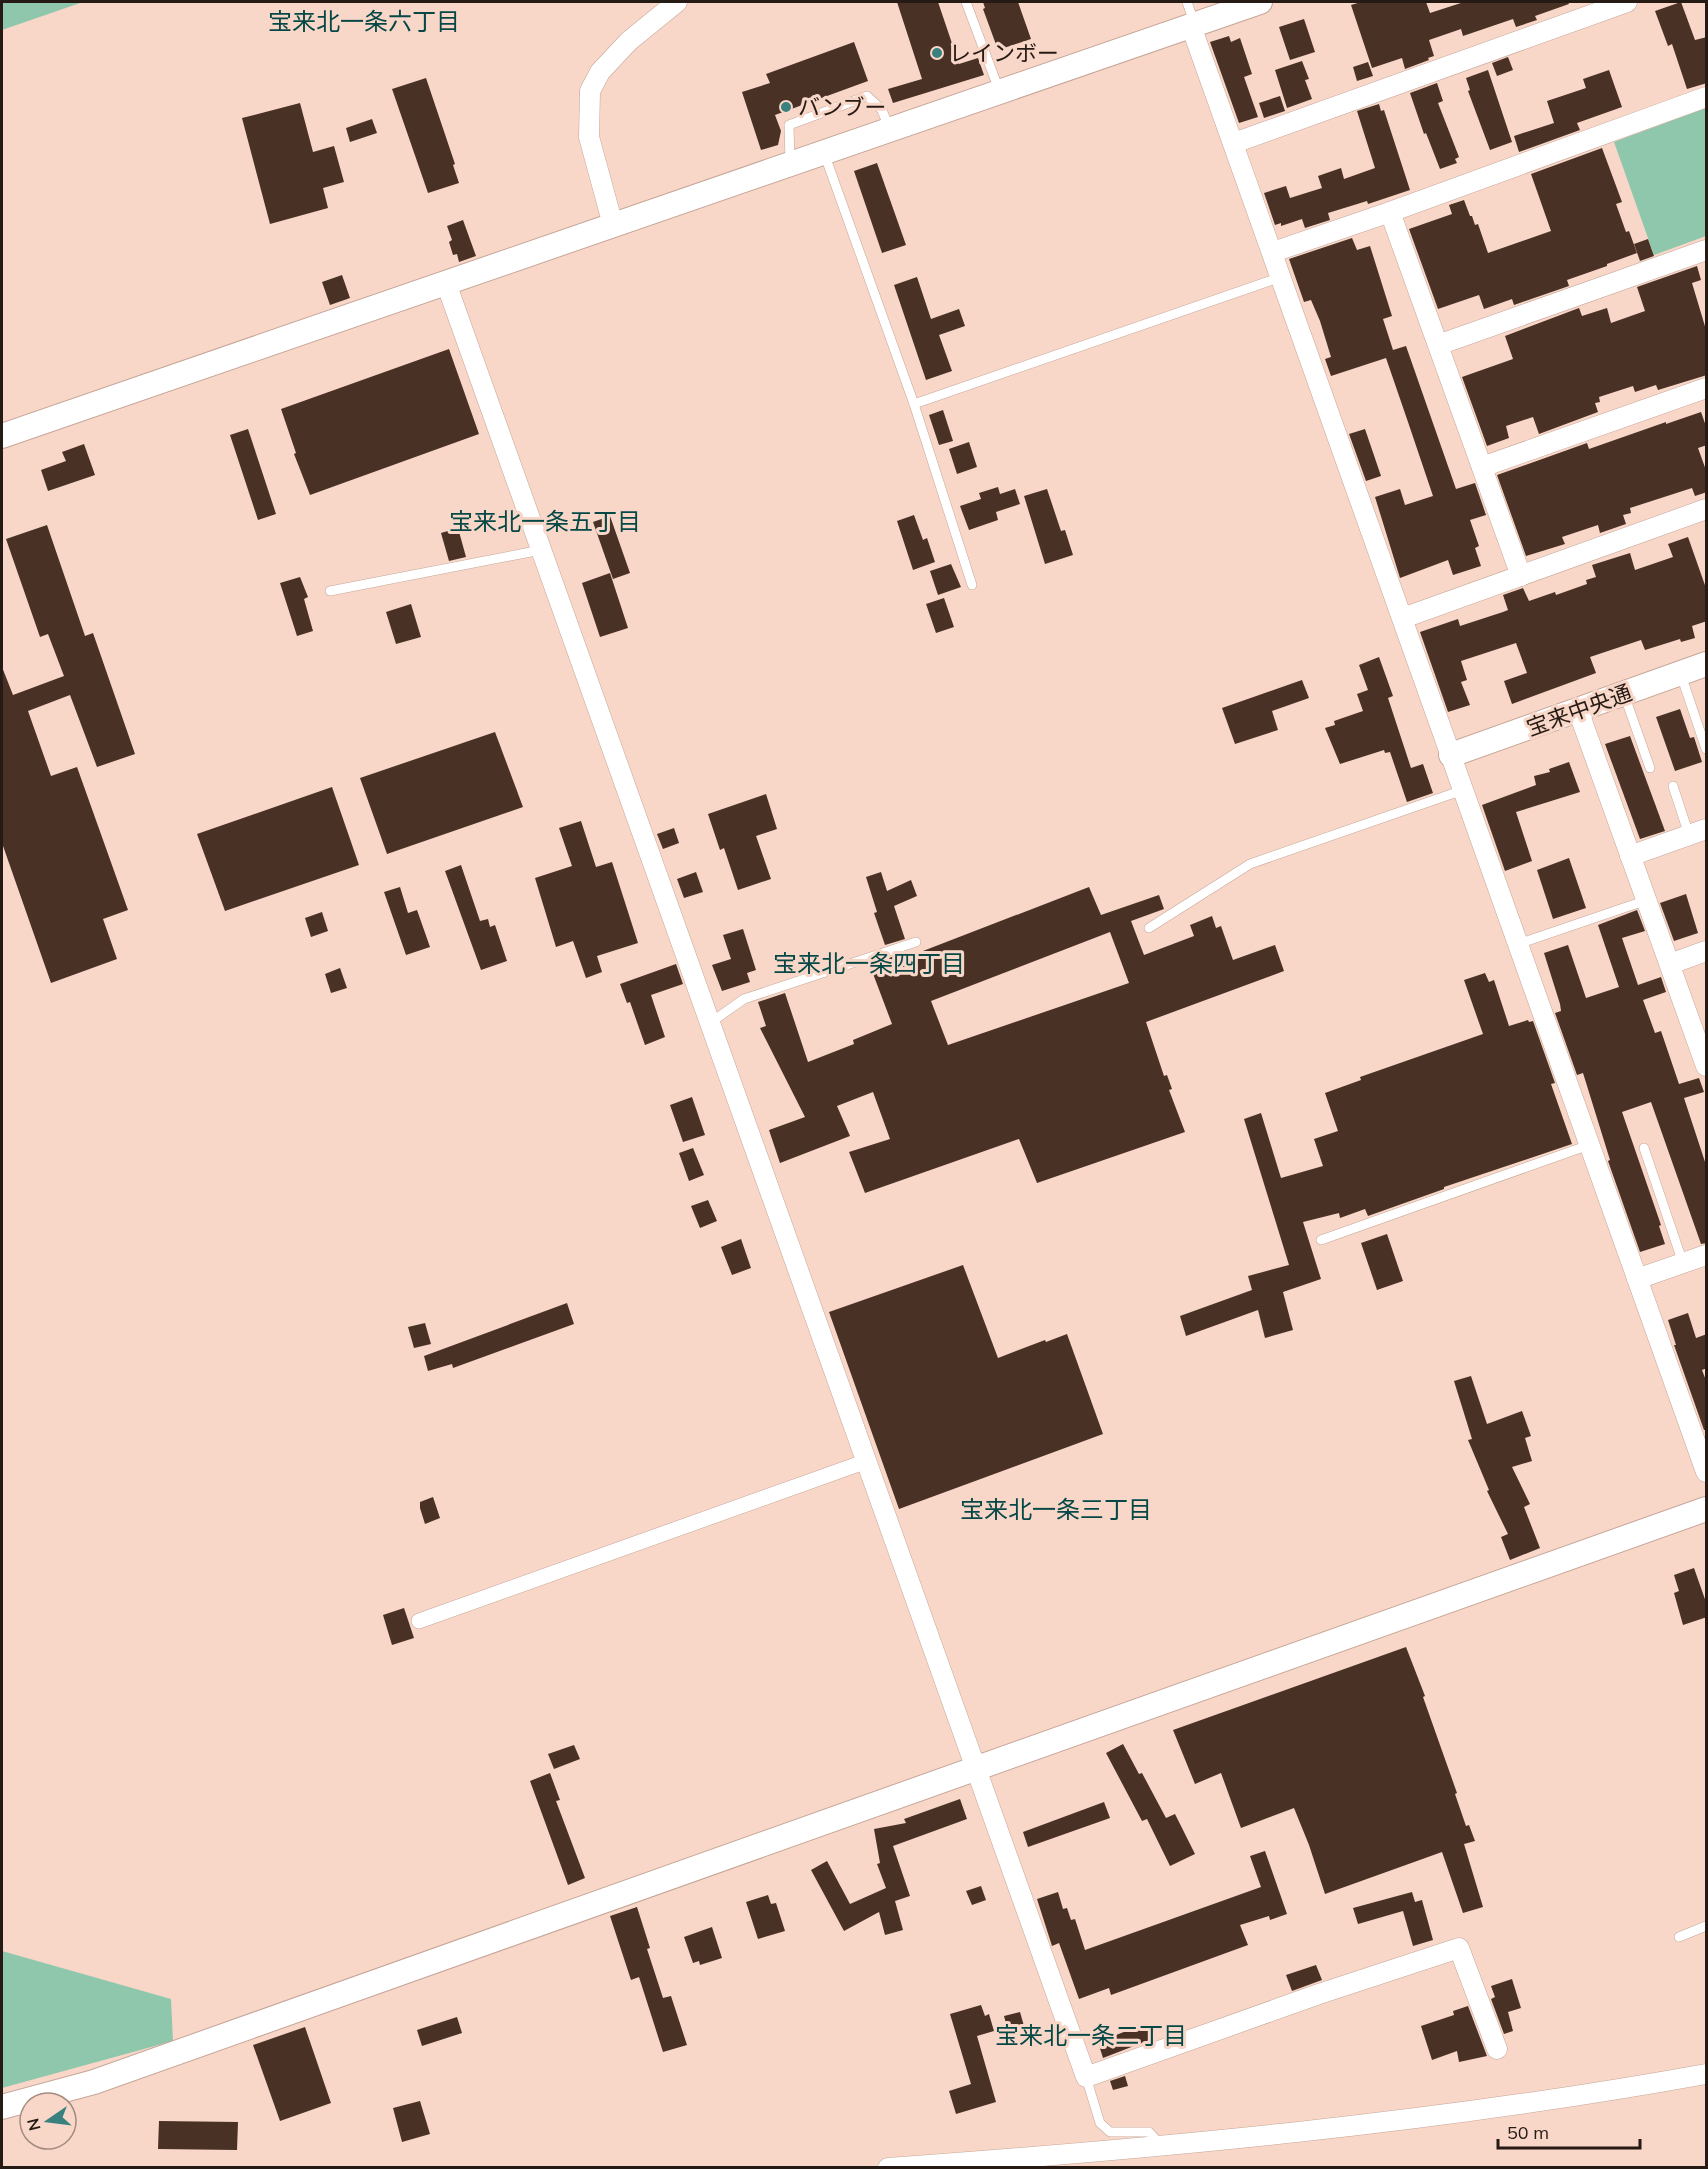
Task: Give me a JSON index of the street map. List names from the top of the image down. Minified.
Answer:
{"streets":{"street":["宝来中央通"]},"districts":["宝来北一条六丁目","宝来北一条五丁目","宝来北一条四丁目","宝来北一条三丁目","宝来北一条二丁目"],"places":["レインボー","バンブー"],"scale_bar":"50 m","north":"left"}
